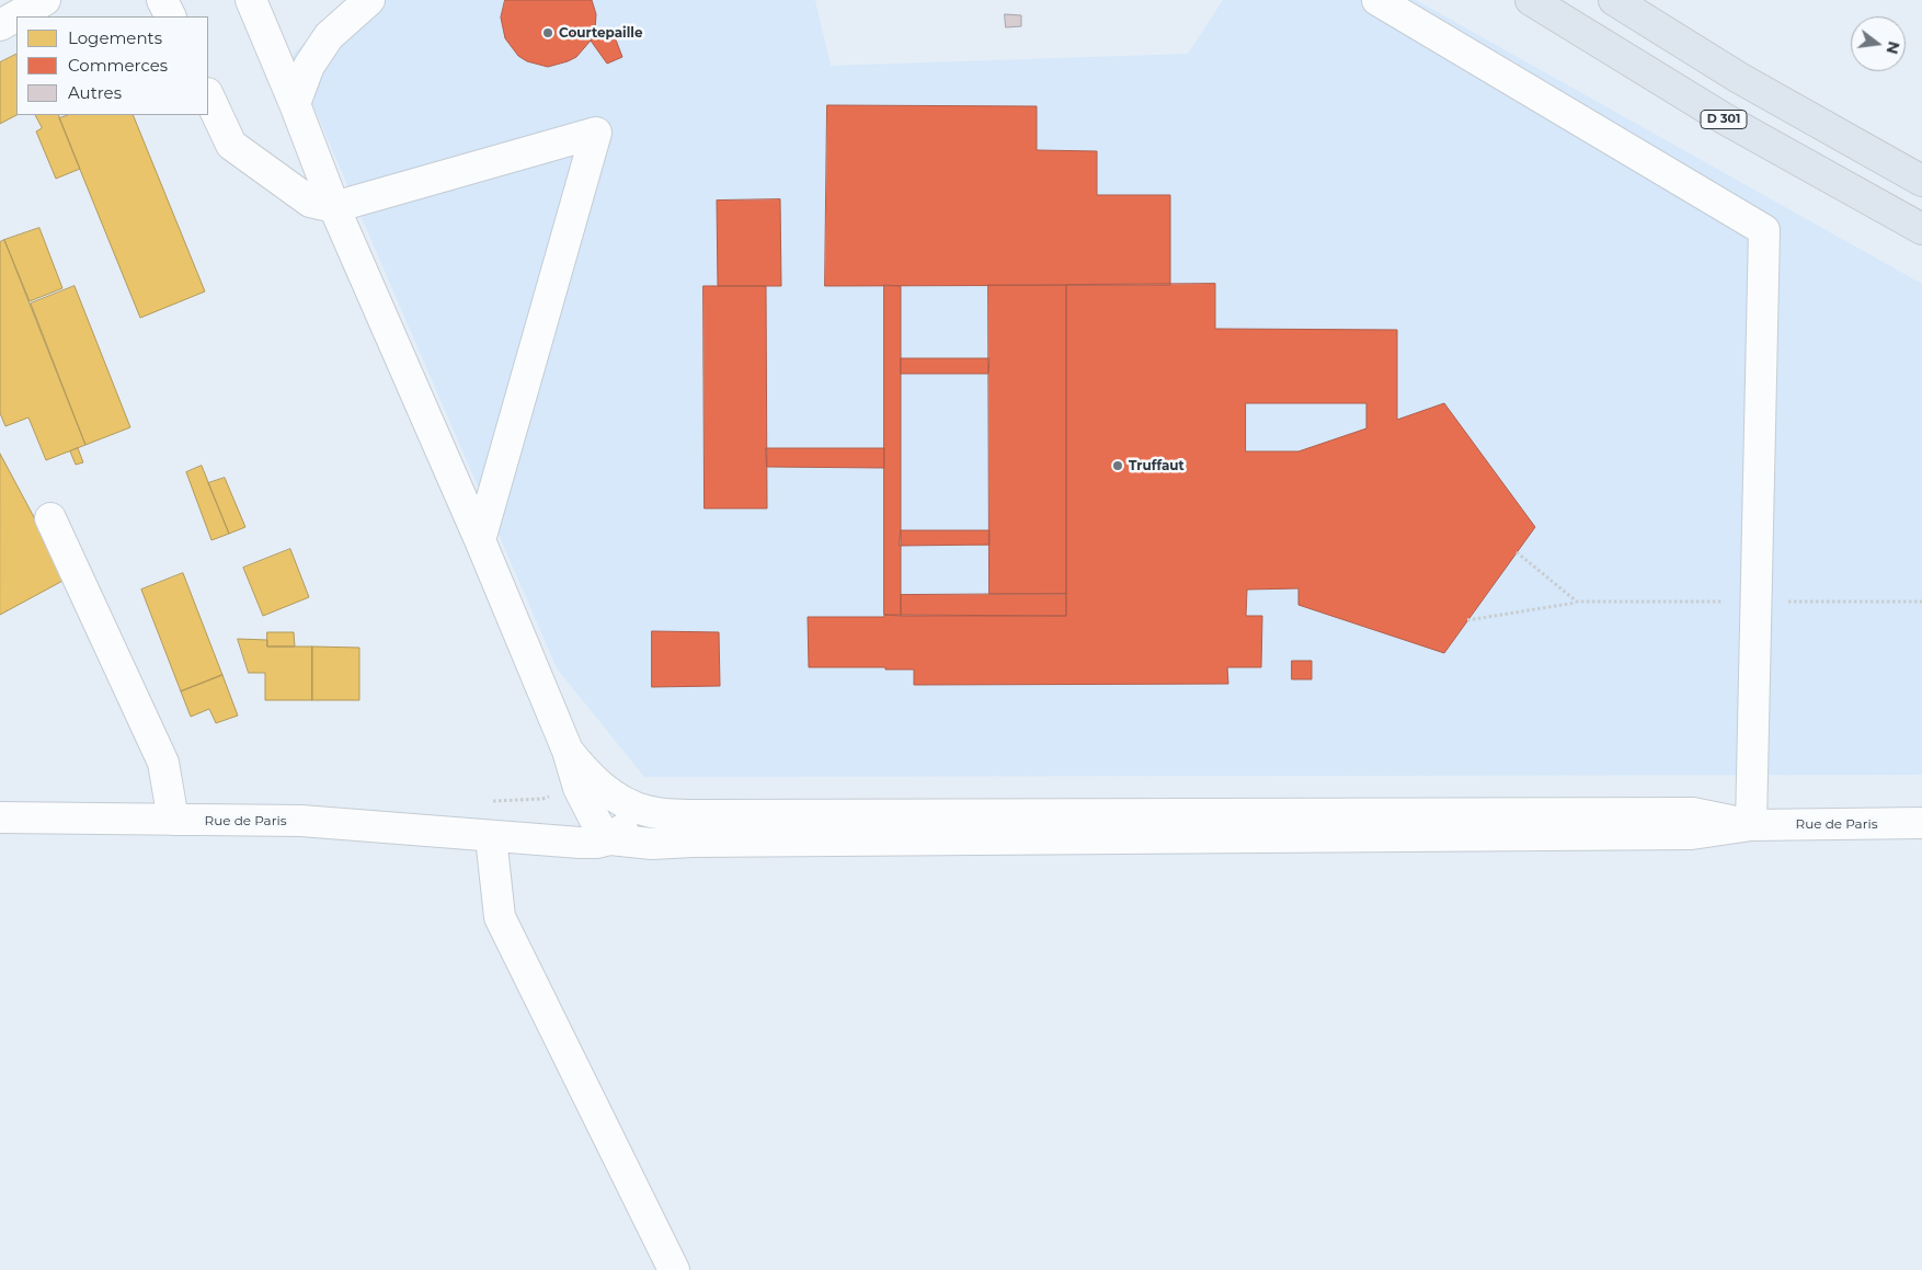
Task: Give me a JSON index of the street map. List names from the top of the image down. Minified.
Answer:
{"streets":{"highway":["D 301"],"street":["Rue de Paris"]},"places":["Courtepaille","Truffaut"],"legend":["Logements","Commerces","Autres"],"north":"right"}
